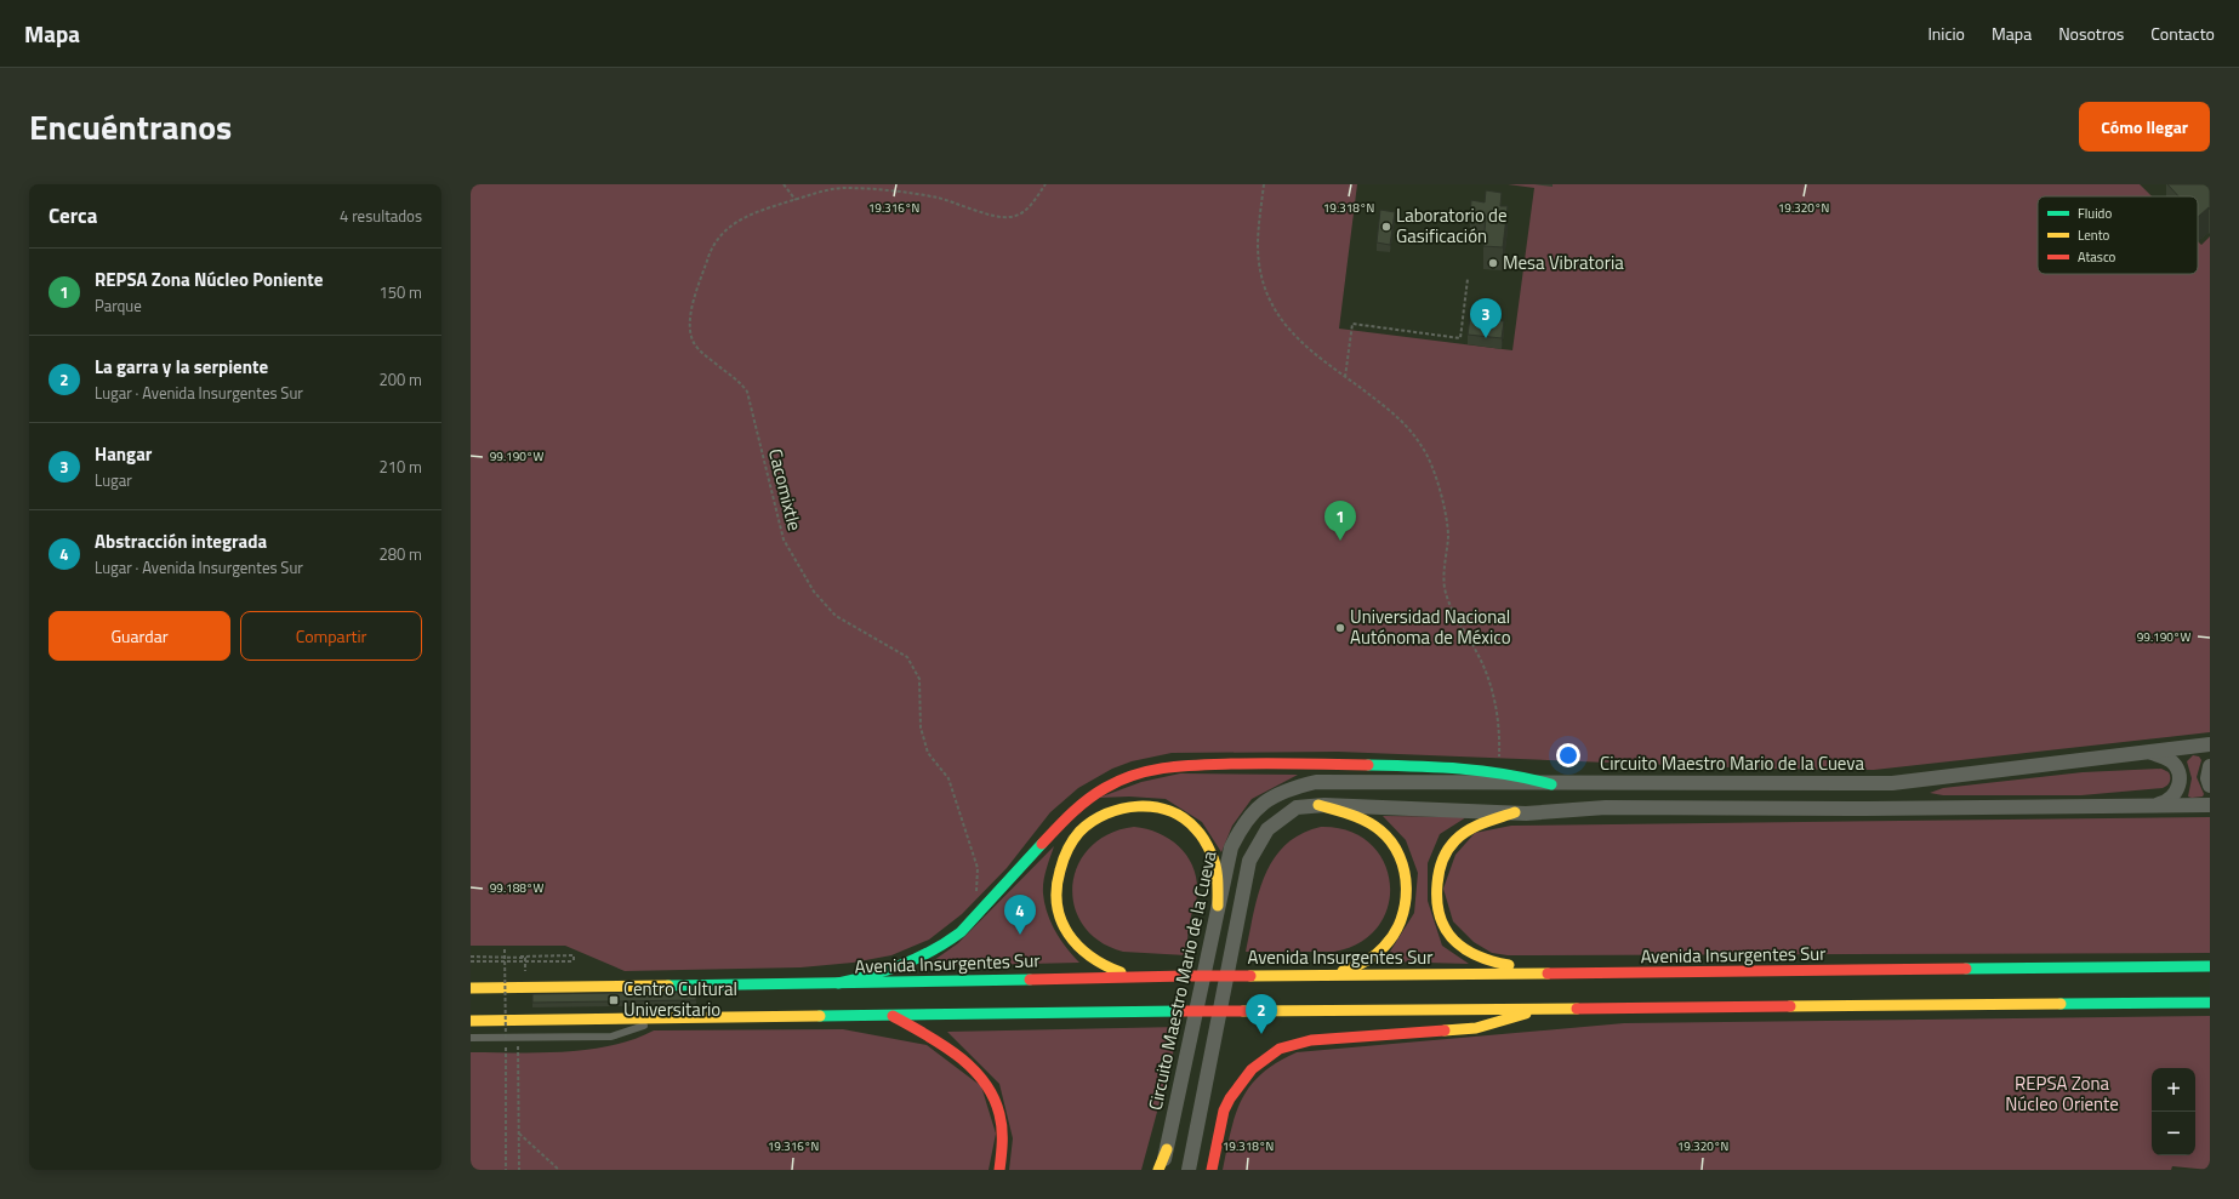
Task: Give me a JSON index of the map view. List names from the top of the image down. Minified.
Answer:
{"streets":{"main road":["Avenida Insurgentes Sur"],"street":["Circuito Maestro Mario de la Cueva"],"path":["Cacomixtle"]},"parks":["REPSA Zona Núcleo Oriente"],"places":{"other":["Laboratorio de Gasificación","Mesa Vibratoria","Universidad Nacional Autónoma de México"],"transit":["Centro Cultural Universitario"]},"legend":["Fluido","Lento","Atasco"],"page":{"header":"Mapa","nav":["Inicio","Mapa","Nosotros","Contacto"],"title":"Encuéntranos","buttons":["Cómo llegar",["Guardar","Compartir"]],"heading":["Cerca","4 resultados"],"list":[{"mark":"1","name":"REPSA Zona Núcleo Poniente","note":"Parque","value":"150 m"},{"mark":"2","name":"La garra y la serpiente","note":"Lugar · Avenida Insurgentes Sur","value":"200 m"},{"mark":"3","name":"Hangar","note":"Lugar","value":"210 m"},{"mark":"4","name":"Abstracción integrada","note":"Lugar · Avenida Insurgentes Sur","value":"280 m"}],"pins":["3","1","4","2"],"map_buttons":["+","−"]},"coordinates":["19.316°N","19.318°N","19.320°N","99.190°W","99.188°W"]}
